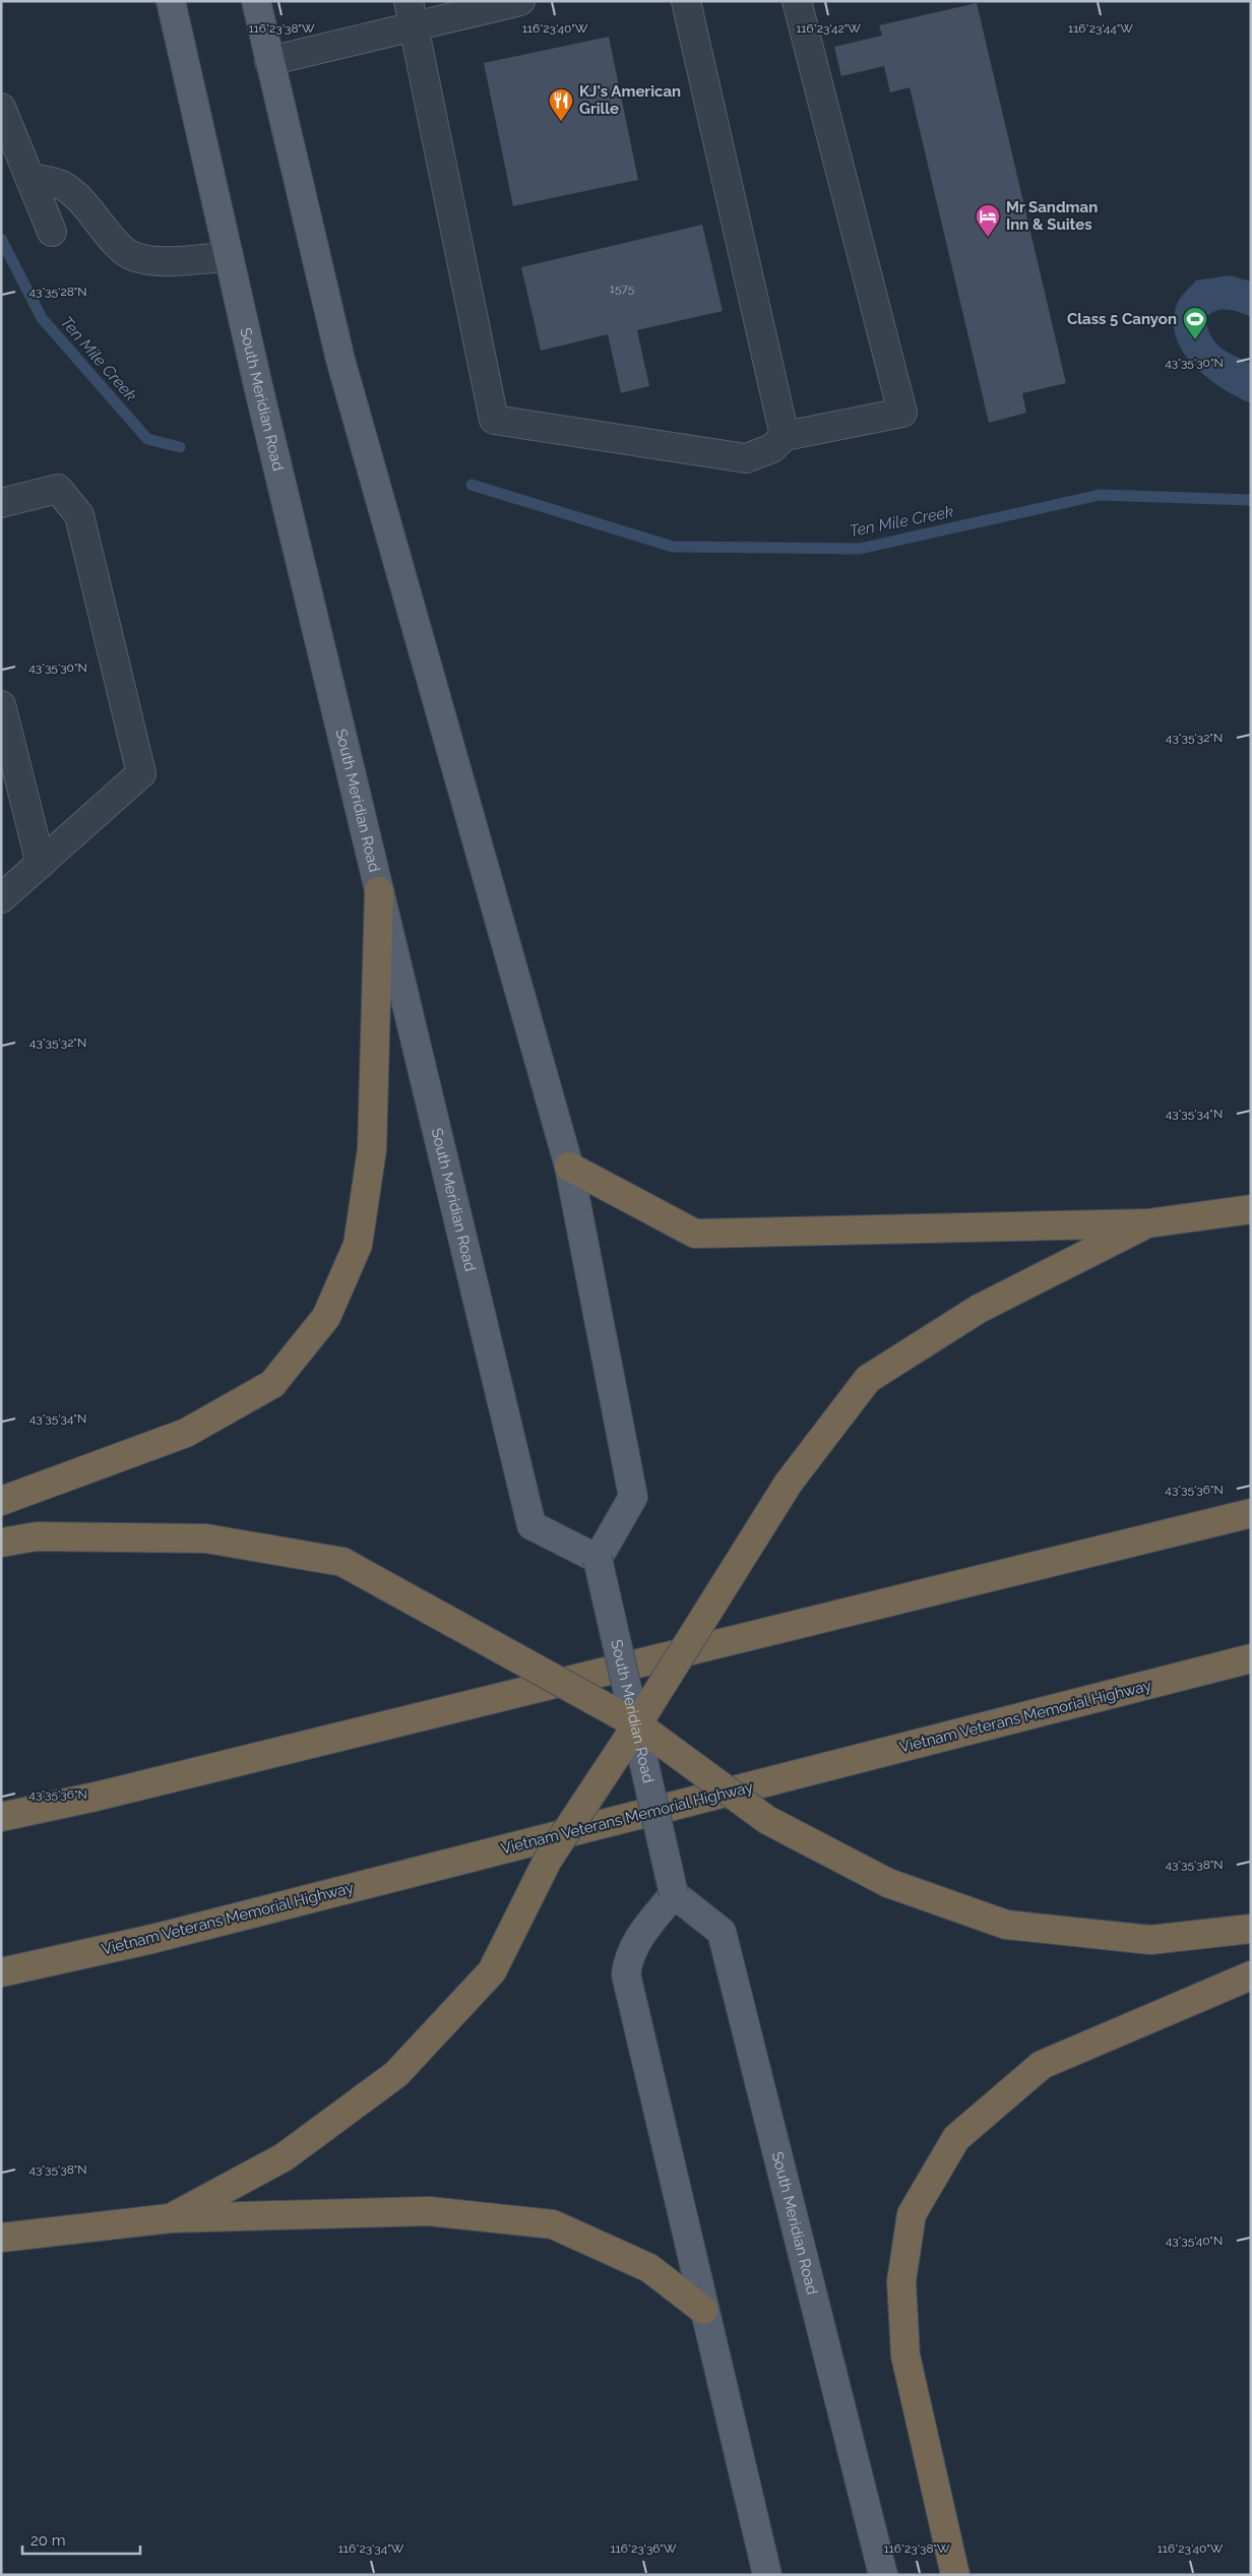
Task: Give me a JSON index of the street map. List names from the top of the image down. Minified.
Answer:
{"streets":{"highway":["Vietnam Veterans Memorial Highway"],"main road":["South Meridian Road"]},"water":["Ten Mile Creek"],"places":{"restaurant":["KJ's American Grille"],"hotel":["Mr Sandman Inn & Suites"],"sports":["Class 5 Canyon"]},"house_numbers":["1575"],"scale_bar":"20 m","coordinates":["116°23'38\"W","116°23'40\"W","116°23'42\"W","116°23'44\"W","43°35'28\"N","43°35'30\"N","43°35'32\"N","43°35'34\"N","43°35'36\"N","43°35'38\"N","43°35'40\"N","116°23'34\"W","116°23'36\"W"]}
